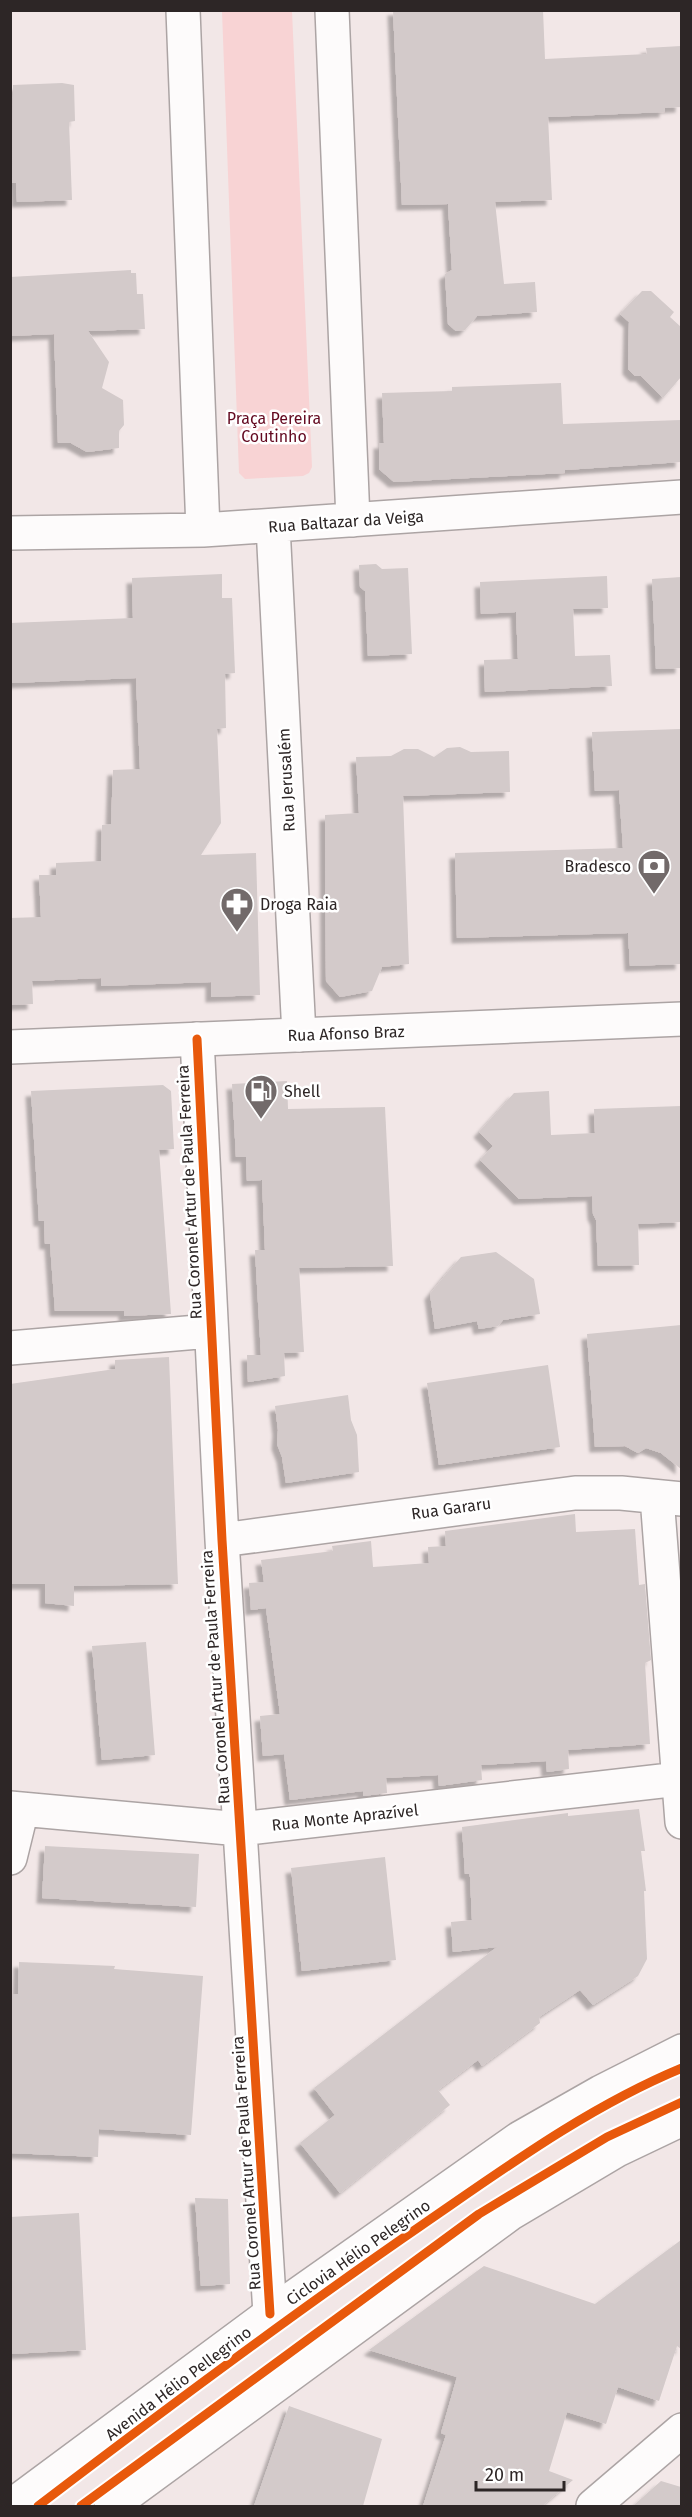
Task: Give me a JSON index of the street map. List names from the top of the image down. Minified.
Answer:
{"streets":{"street":["Rua Baltazar da Veiga","Rua Jerusalém","Rua Afonso Braz","Rua Coronel Artur de Paula Ferreira","Rua Gararu","Rua Monte Aprazível","Avenida Hélio Pellegrino"],"cycle path":["Ciclovia Hélio Pelegrino"]},"crossings":[["Rua Baltazar da Veiga","Rua Jerusalém"],["Rua Jerusalém","Rua Afonso Braz"],["Rua Afonso Braz","Rua Coronel Artur de Paula Ferreira"],["Rua Coronel Artur de Paula Ferreira","Rua Gararu"],["Rua Coronel Artur de Paula Ferreira","Rua Monte Aprazível"],["Rua Coronel Artur de Paula Ferreira","Avenida Hélio Pellegrino"]],"parks":["Praça Pereira Coutinho"],"places":{"bank":["Bradesco"],"pharmacy":["Droga Raia"],"fuel station":["Shell"]},"scale_bar":"20 m"}
